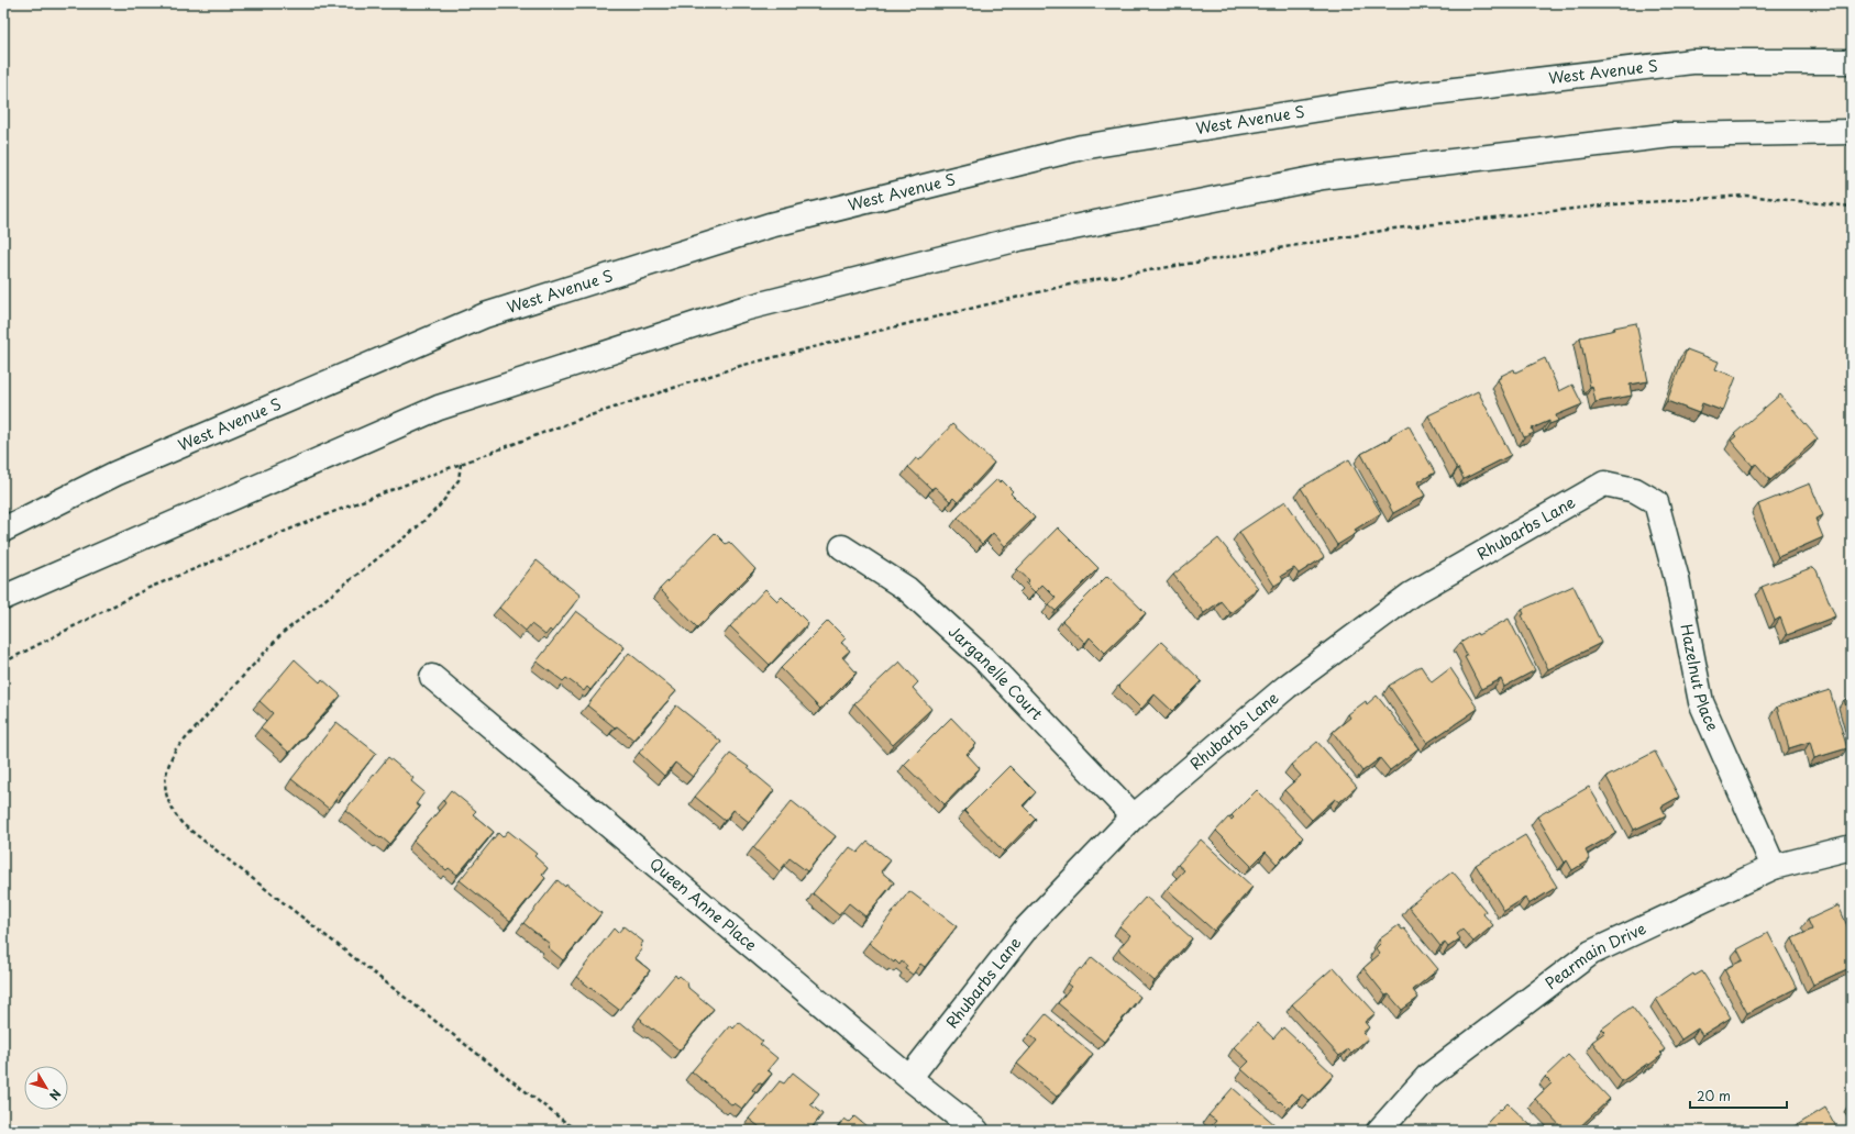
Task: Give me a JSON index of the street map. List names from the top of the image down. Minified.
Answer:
{"streets":{"street":["West Avenue S","Rhubarbs Lane","Jarganelle Court","Hazelnut Place","Queen Anne Place","Pearmain Drive"]},"crossings":[["Rhubarbs Lane","Jarganelle Court"],["Rhubarbs Lane","Hazelnut Place"],["Rhubarbs Lane","Queen Anne Place"],["Hazelnut Place","Pearmain Drive"]],"scale_bar":"20 m","north":"bottom right"}
